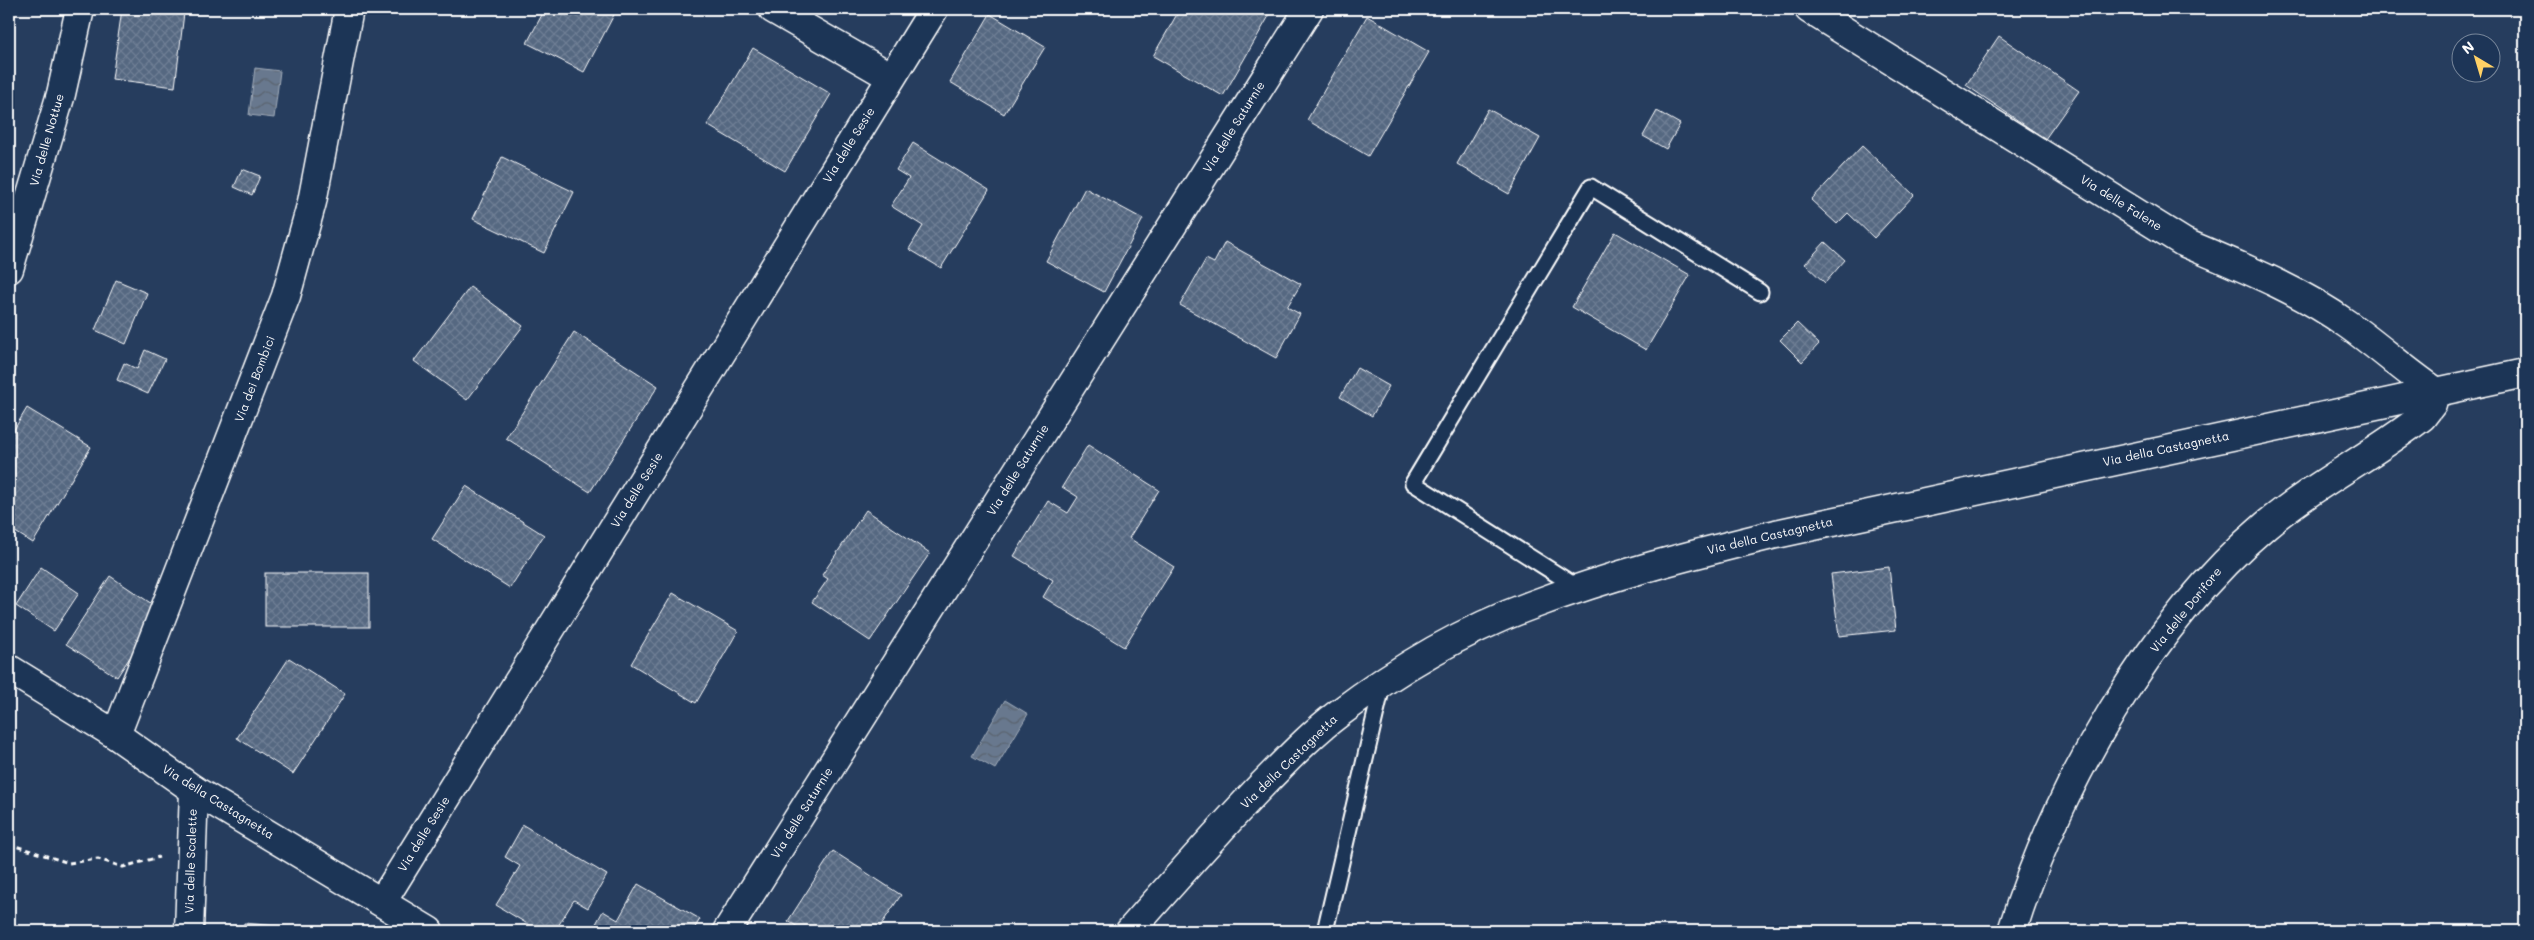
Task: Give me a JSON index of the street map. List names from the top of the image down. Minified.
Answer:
{"streets":{"street":["Via delle Saturnie","Via delle Nottue","Via delle Sesie","Via delle Falene","Via dei Bombici","Via della Castagnetta","Via delle Dorifore","Via delle Scalette"]},"crossings":[["Via delle Sesie","Via della Castagnetta"],["Via delle Falene","Via della Castagnetta"],["Via delle Falene","Via delle Dorifore"],["Via dei Bombici","Via della Castagnetta"],["Via della Castagnetta","Via delle Dorifore"],["Via della Castagnetta","Via delle Scalette"]],"north":"top left"}
